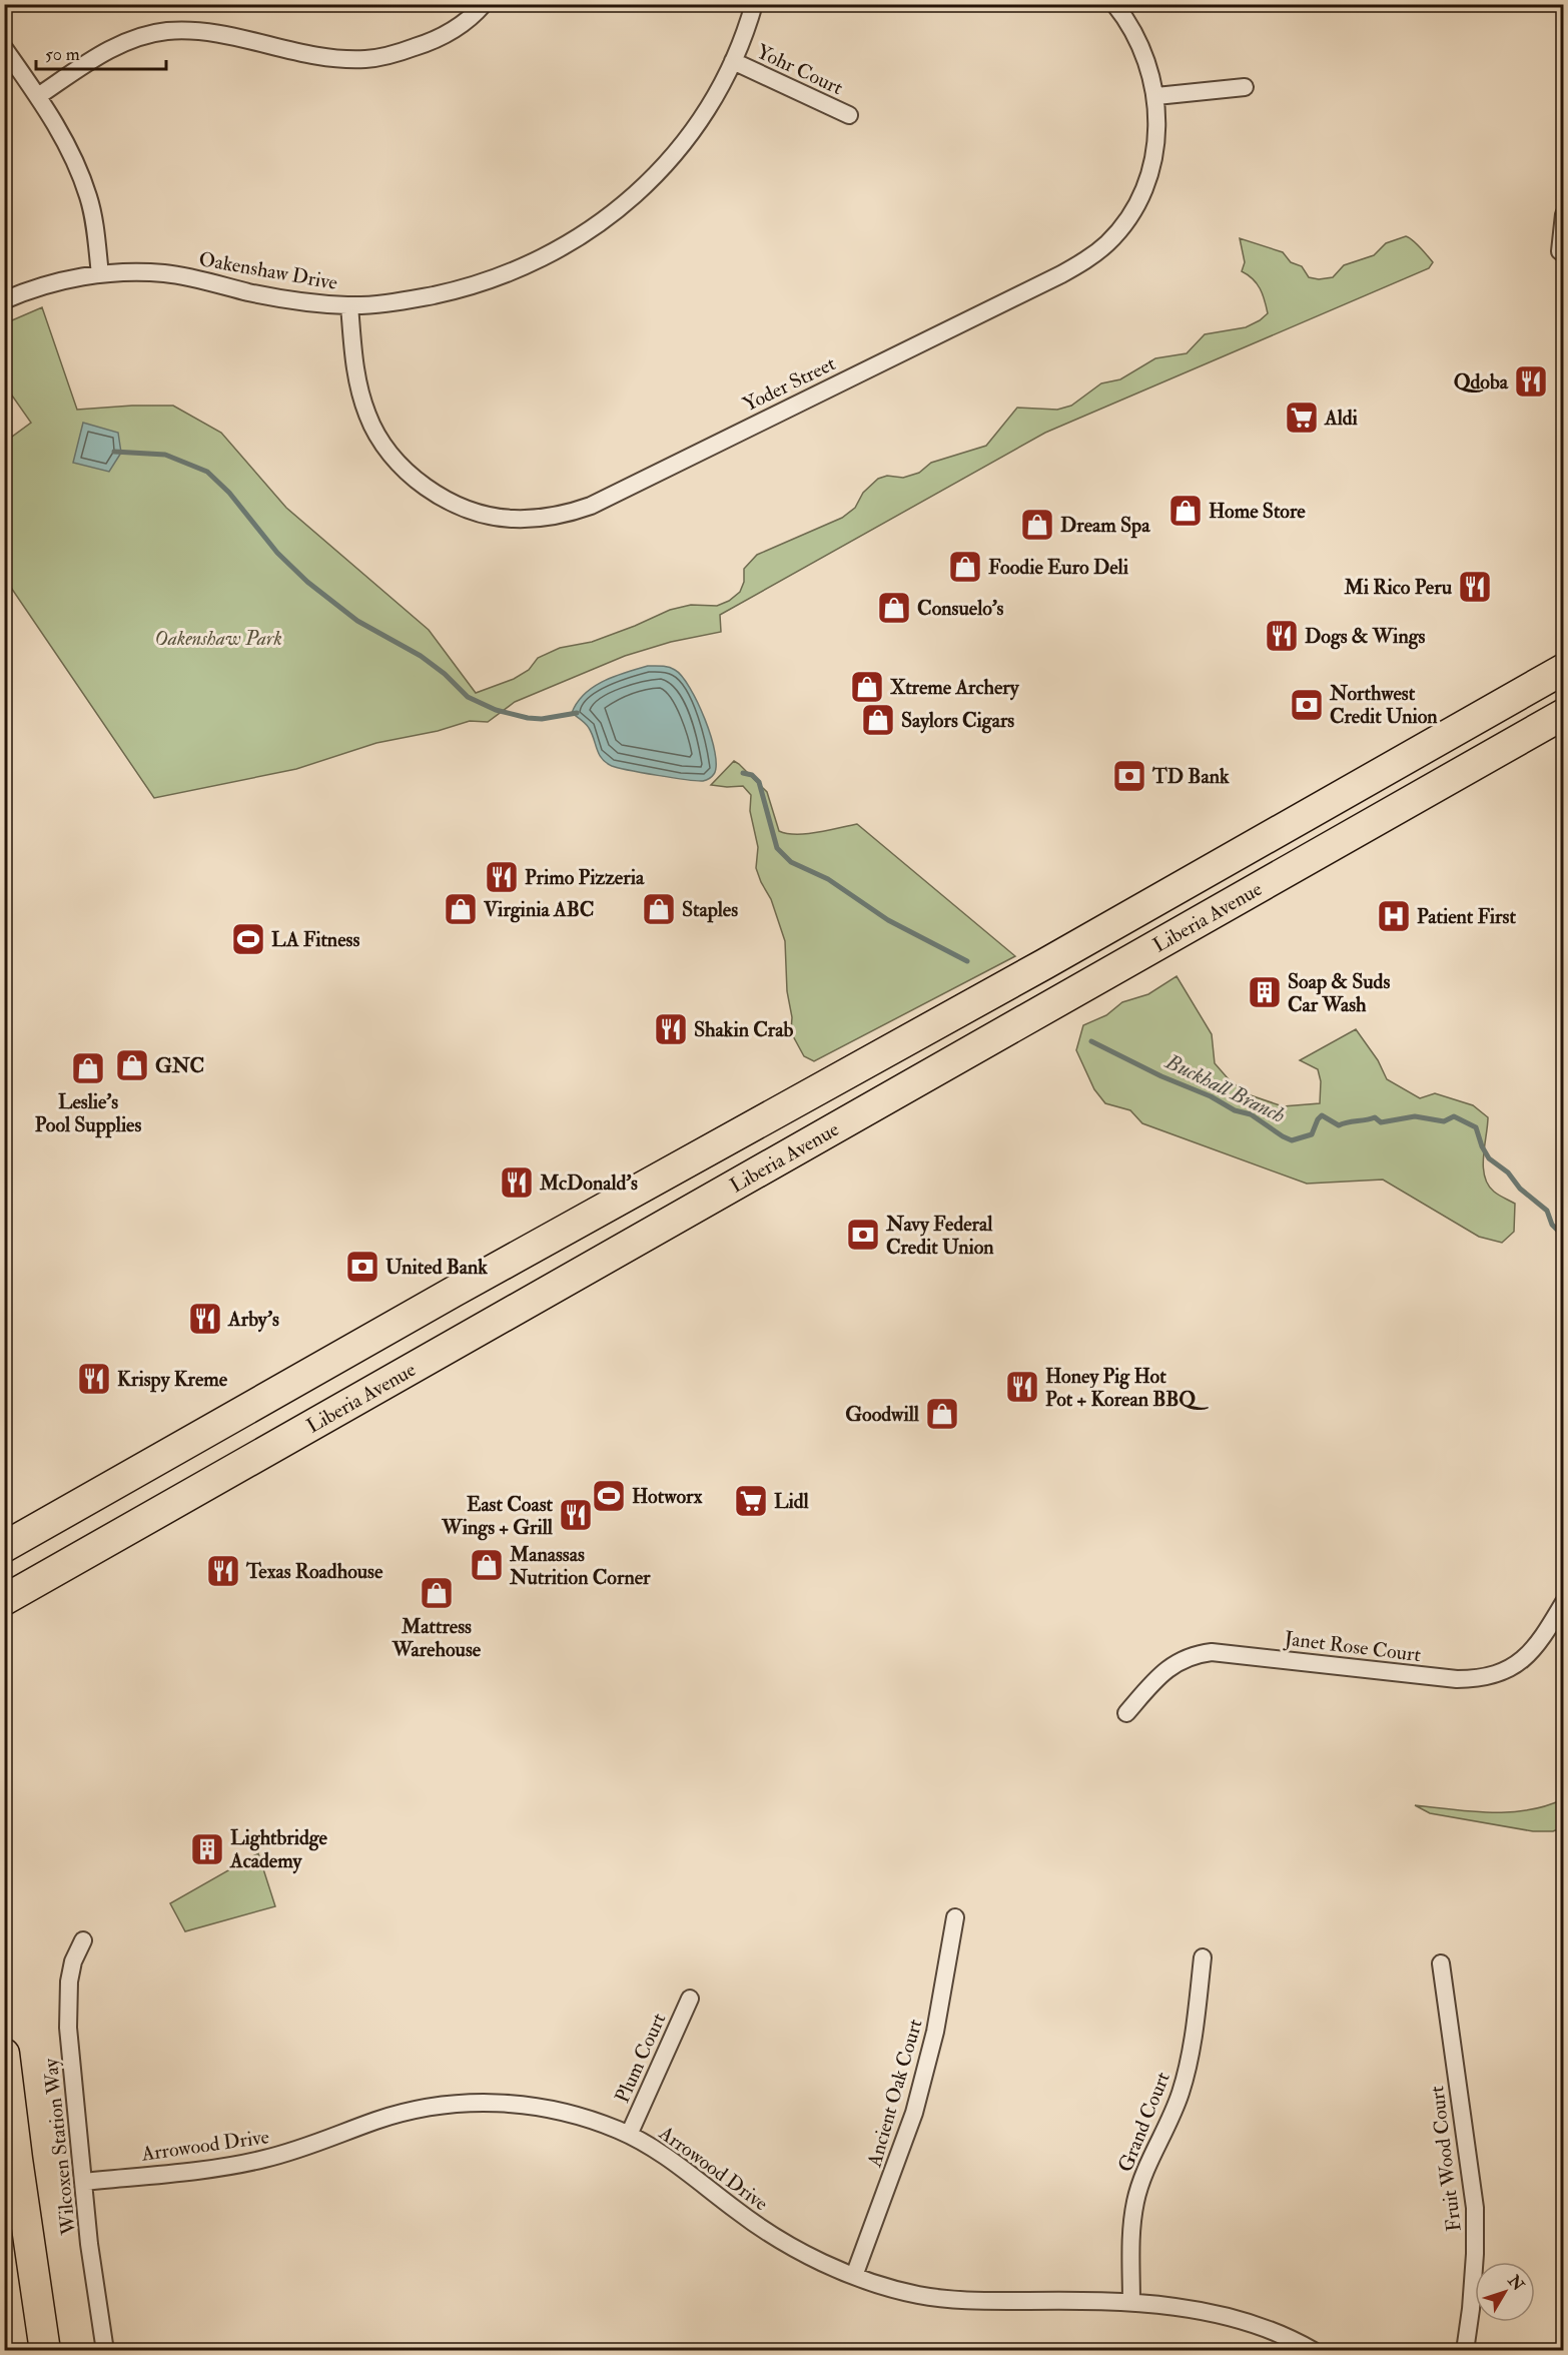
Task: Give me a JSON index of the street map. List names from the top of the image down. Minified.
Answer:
{"streets":{"highway":["Liberia Avenue"],"street":["Yohr Court","Oakenshaw Drive","Yoder Street","Janet Rose Court","Plum Court","Ancient Oak Court","Grand Court","Arrowood Drive","Wilcoxen Station Way","Fruit Wood Court"]},"crossings":[["Yohr Court","Oakenshaw Drive"],["Oakenshaw Drive","Yoder Street"],["Plum Court","Arrowood Drive"],["Ancient Oak Court","Arrowood Drive"],["Grand Court","Arrowood Drive"],["Arrowood Drive","Wilcoxen Station Way"]],"water":["Buckhall Branch"],"parks":["Oakenshaw Park"],"places":{"restaurant":["Qdoba","Mi Rico Peru","Dogs & Wings","Primo Pizzeria","Shakin Crab","McDonald's","Arby's","Krispy Kreme","Honey Pig Hot Pot + Korean BBQ","East Coast Wings + Grill","Texas Roadhouse"],"supermarket":["Aldi","Lidl"],"shop":["Home Store","Dream Spa","Foodie Euro Deli","Consuelo's","Xtreme Archery","Saylors Cigars","Virginia ABC","Staples","GNC","Leslie's Pool Supplies","Goodwill","Manassas Nutrition Corner","Mattress Warehouse"],"bank":["Northwest Credit Union","TD Bank","Navy Federal Credit Union","United Bank"],"hospital":["Patient First"],"sports":["LA Fitness","Hotworx"],"building":["Soap & Suds Car Wash","Lightbridge Academy"]},"scale_bar":"50 m","north":"top right"}
